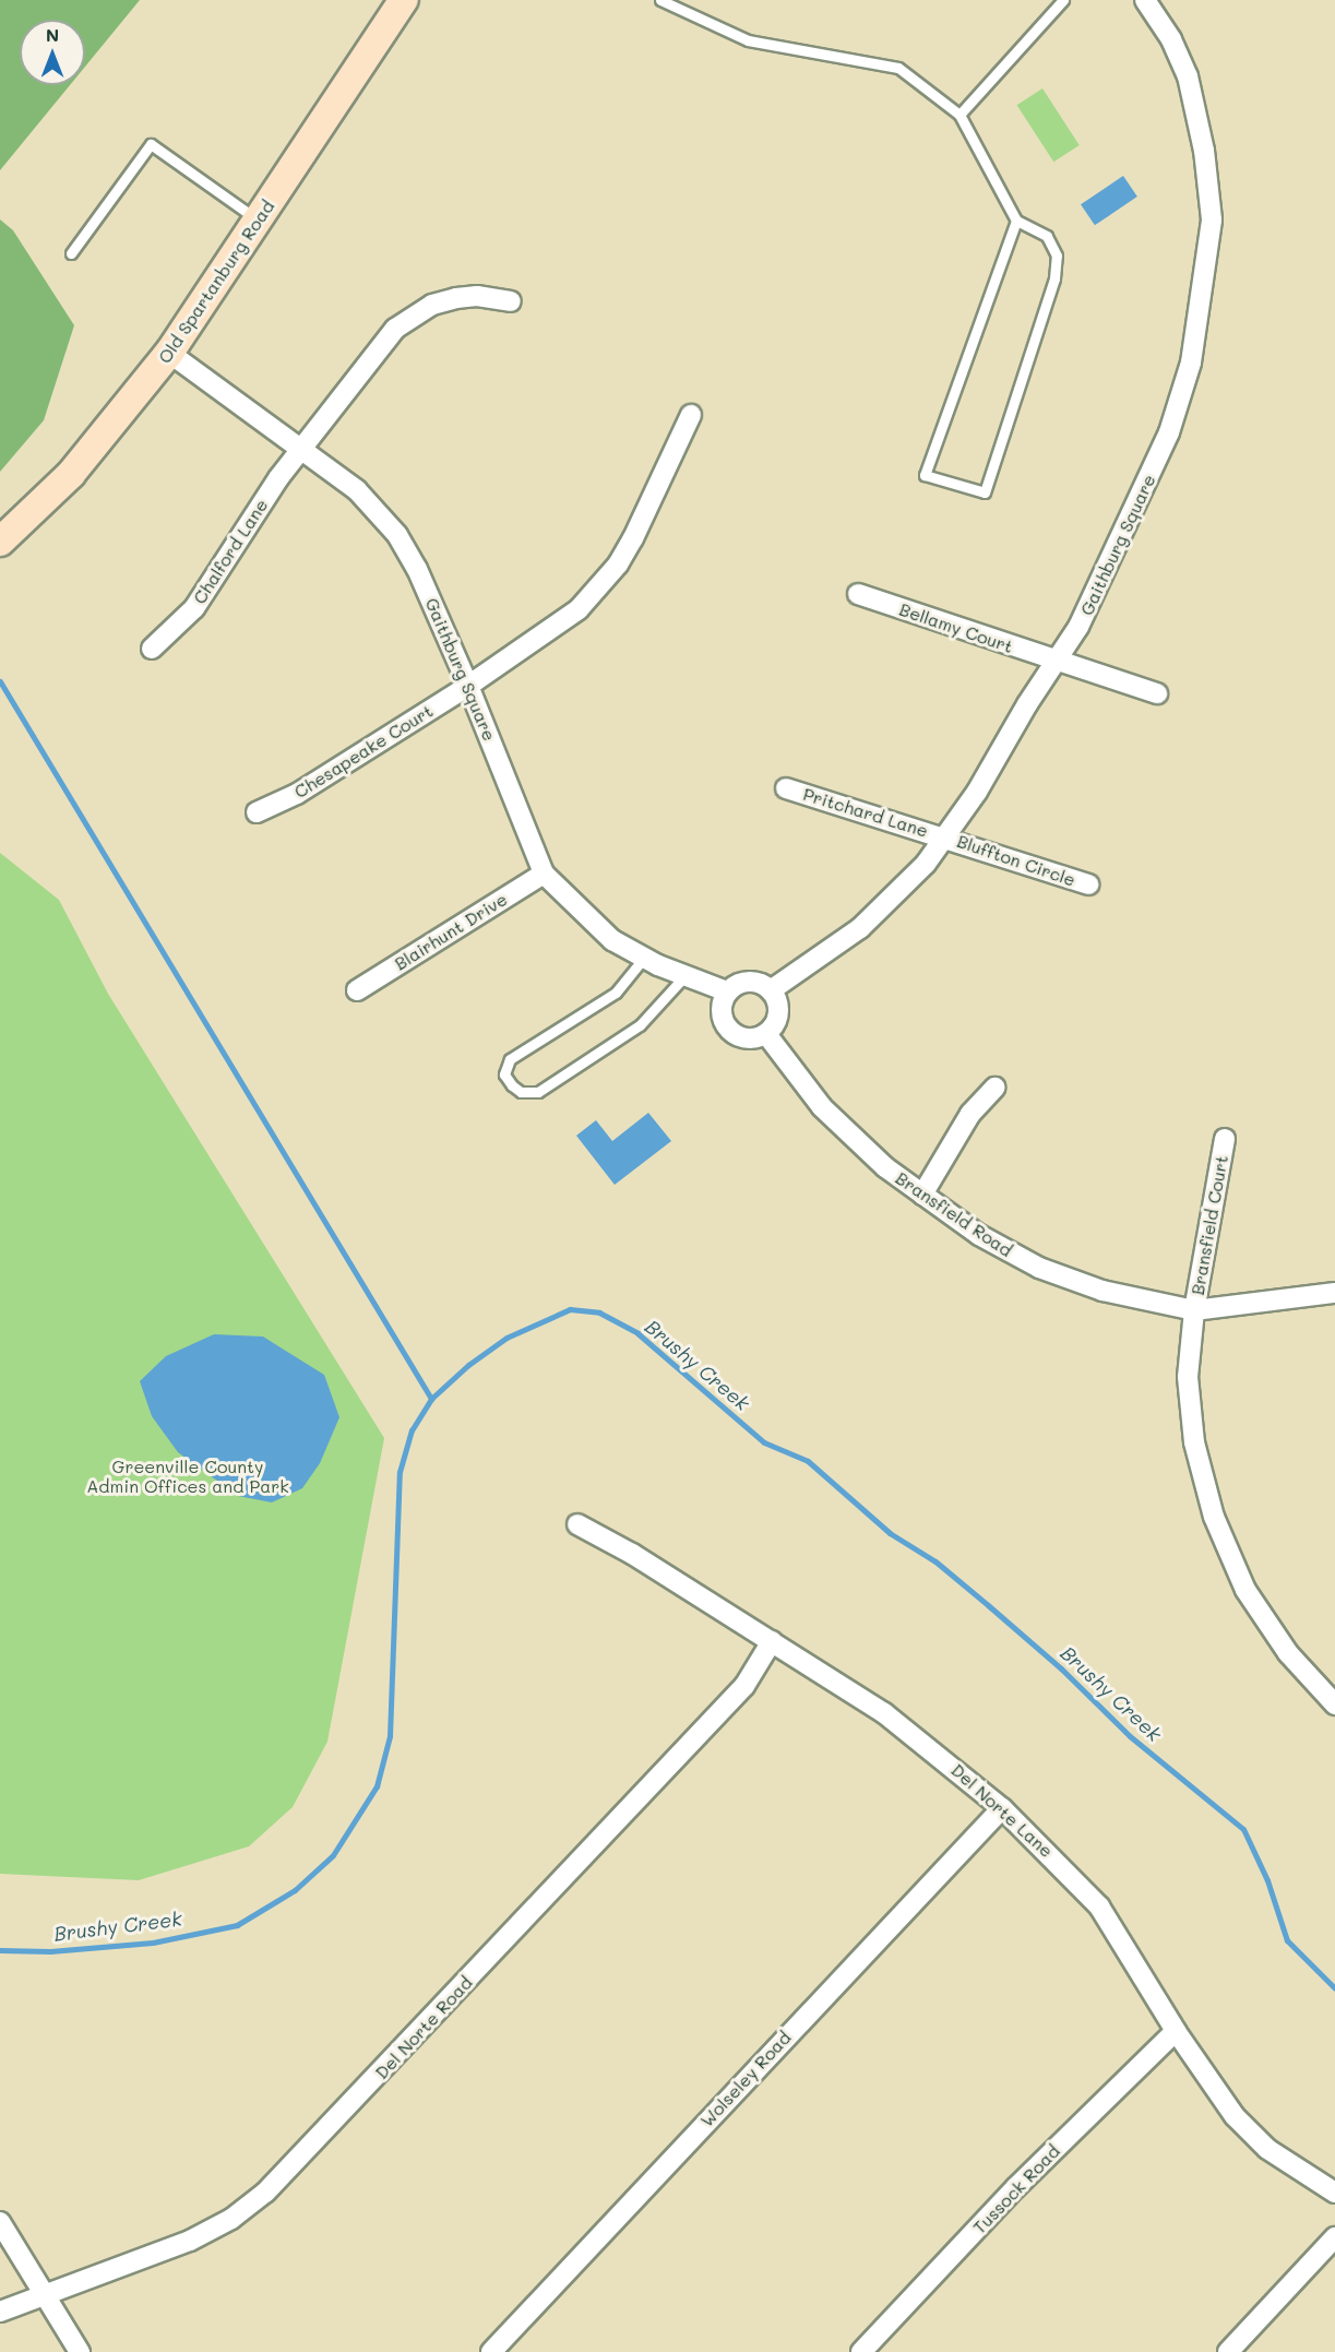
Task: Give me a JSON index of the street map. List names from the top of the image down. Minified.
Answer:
{"streets":{"main road":["Old Spartanburg Road"],"street":["Gaithburg Square","Chalford Lane","Bellamy Court","Chesapeake Court","Pritchard Lane","Bluffton Circle","Blairhunt Drive","Bransfield Road","Bransfield Court","Del Norte Lane","Del Norte Road","Wolseley Road","Tussock Road"]},"crossings":[["Old Spartanburg Road","Gaithburg Square"],["Gaithburg Square","Chalford Lane"],["Gaithburg Square","Bellamy Court"],["Gaithburg Square","Chesapeake Court"],["Gaithburg Square","Pritchard Lane"],["Gaithburg Square","Bluffton Circle"],["Gaithburg Square","Blairhunt Drive"],["Gaithburg Square","Bransfield Road"],["Pritchard Lane","Bluffton Circle"],["Bransfield Road","Bransfield Court"],["Del Norte Lane","Del Norte Road"],["Del Norte Lane","Wolseley Road"],["Del Norte Lane","Tussock Road"]],"water":["Brushy Creek"],"parks":["Greenville County Admin Offices and Park"],"north":"top"}
